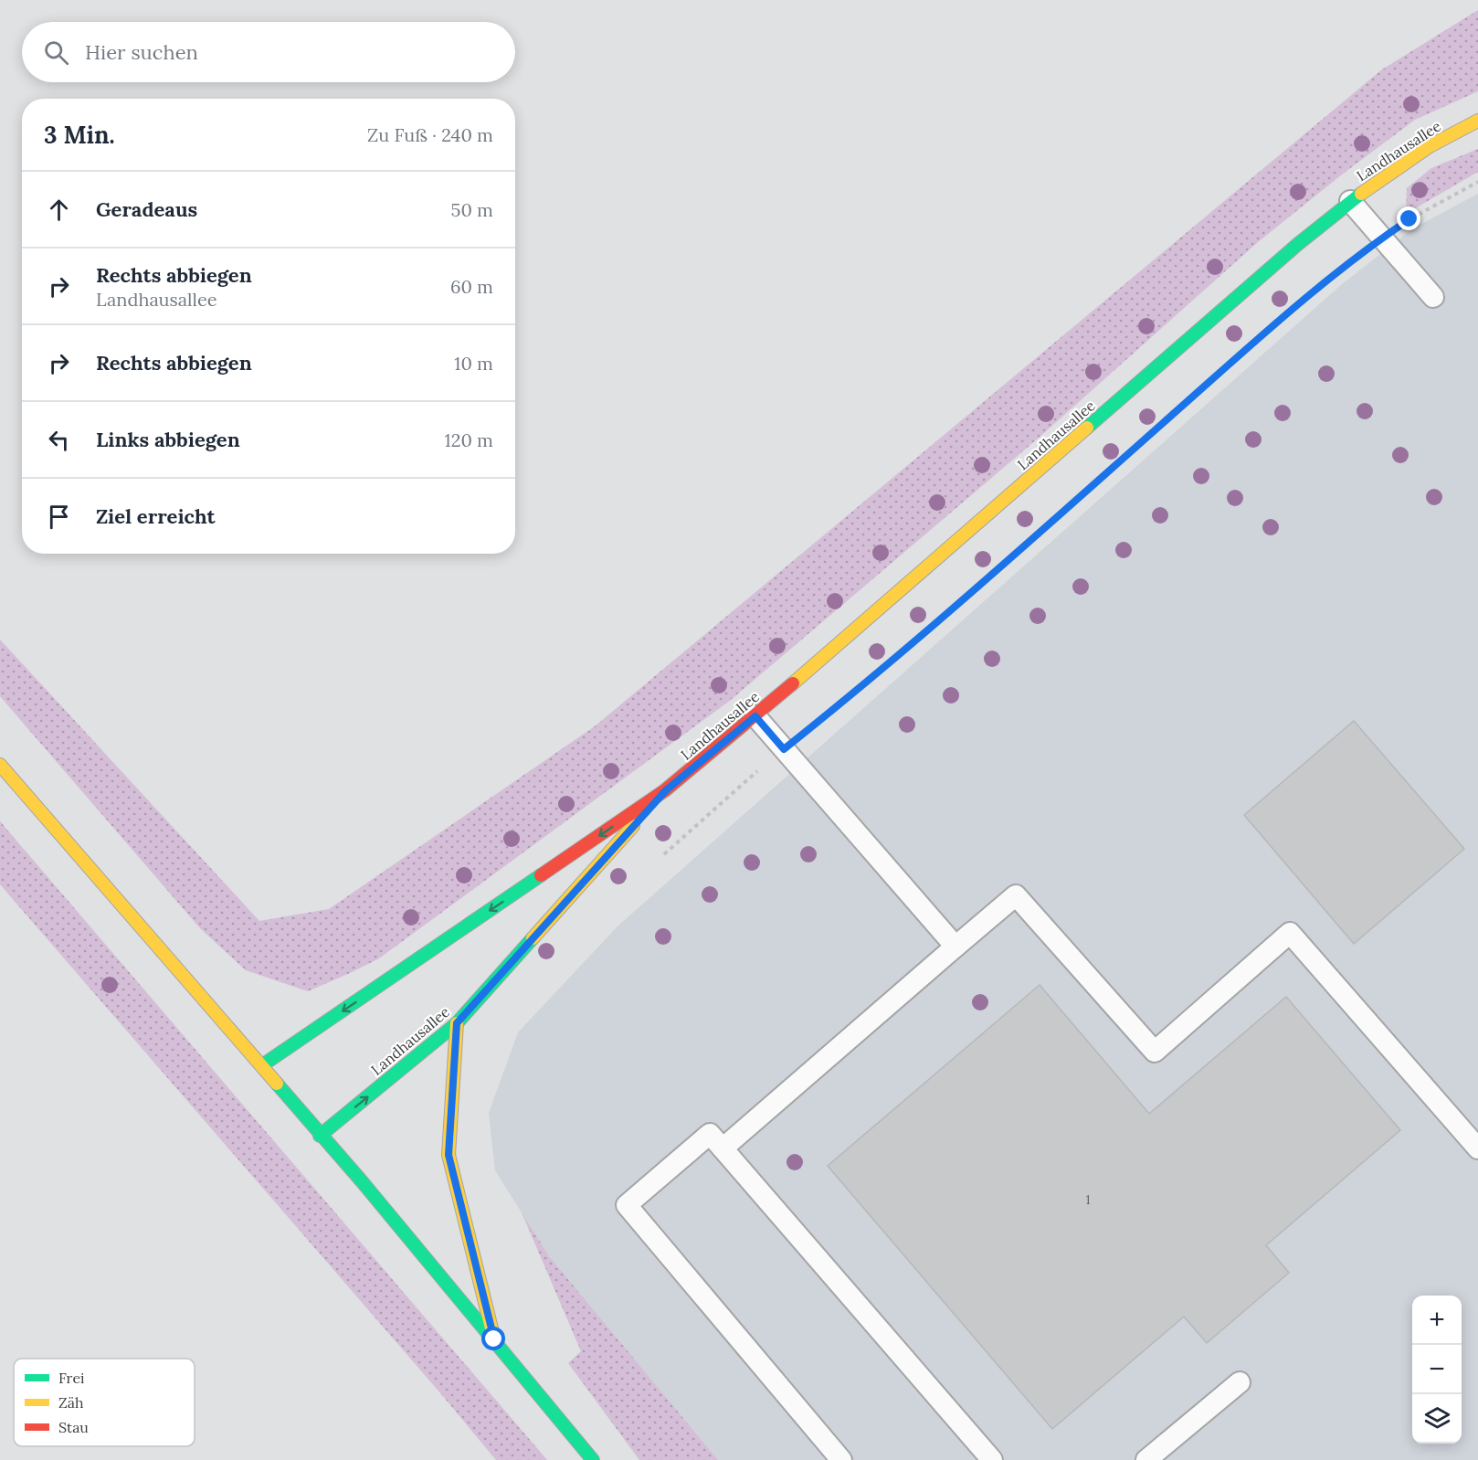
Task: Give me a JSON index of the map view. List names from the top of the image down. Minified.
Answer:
{"streets":{"street":["Landhausallee"]},"house_numbers":["1"],"legend":["Frei","Zäh","Stau"],"page":{"search":"Hier suchen","heading":["3 Min.","Zu Fuß · 240 m"],"list":[["Geradeaus","50 m"],["Rechts abbiegen","Landhausallee","60 m"],["Rechts abbiegen","10 m"],["Links abbiegen","120 m"],"Ziel erreicht"],"map_buttons":["+","−"]}}
